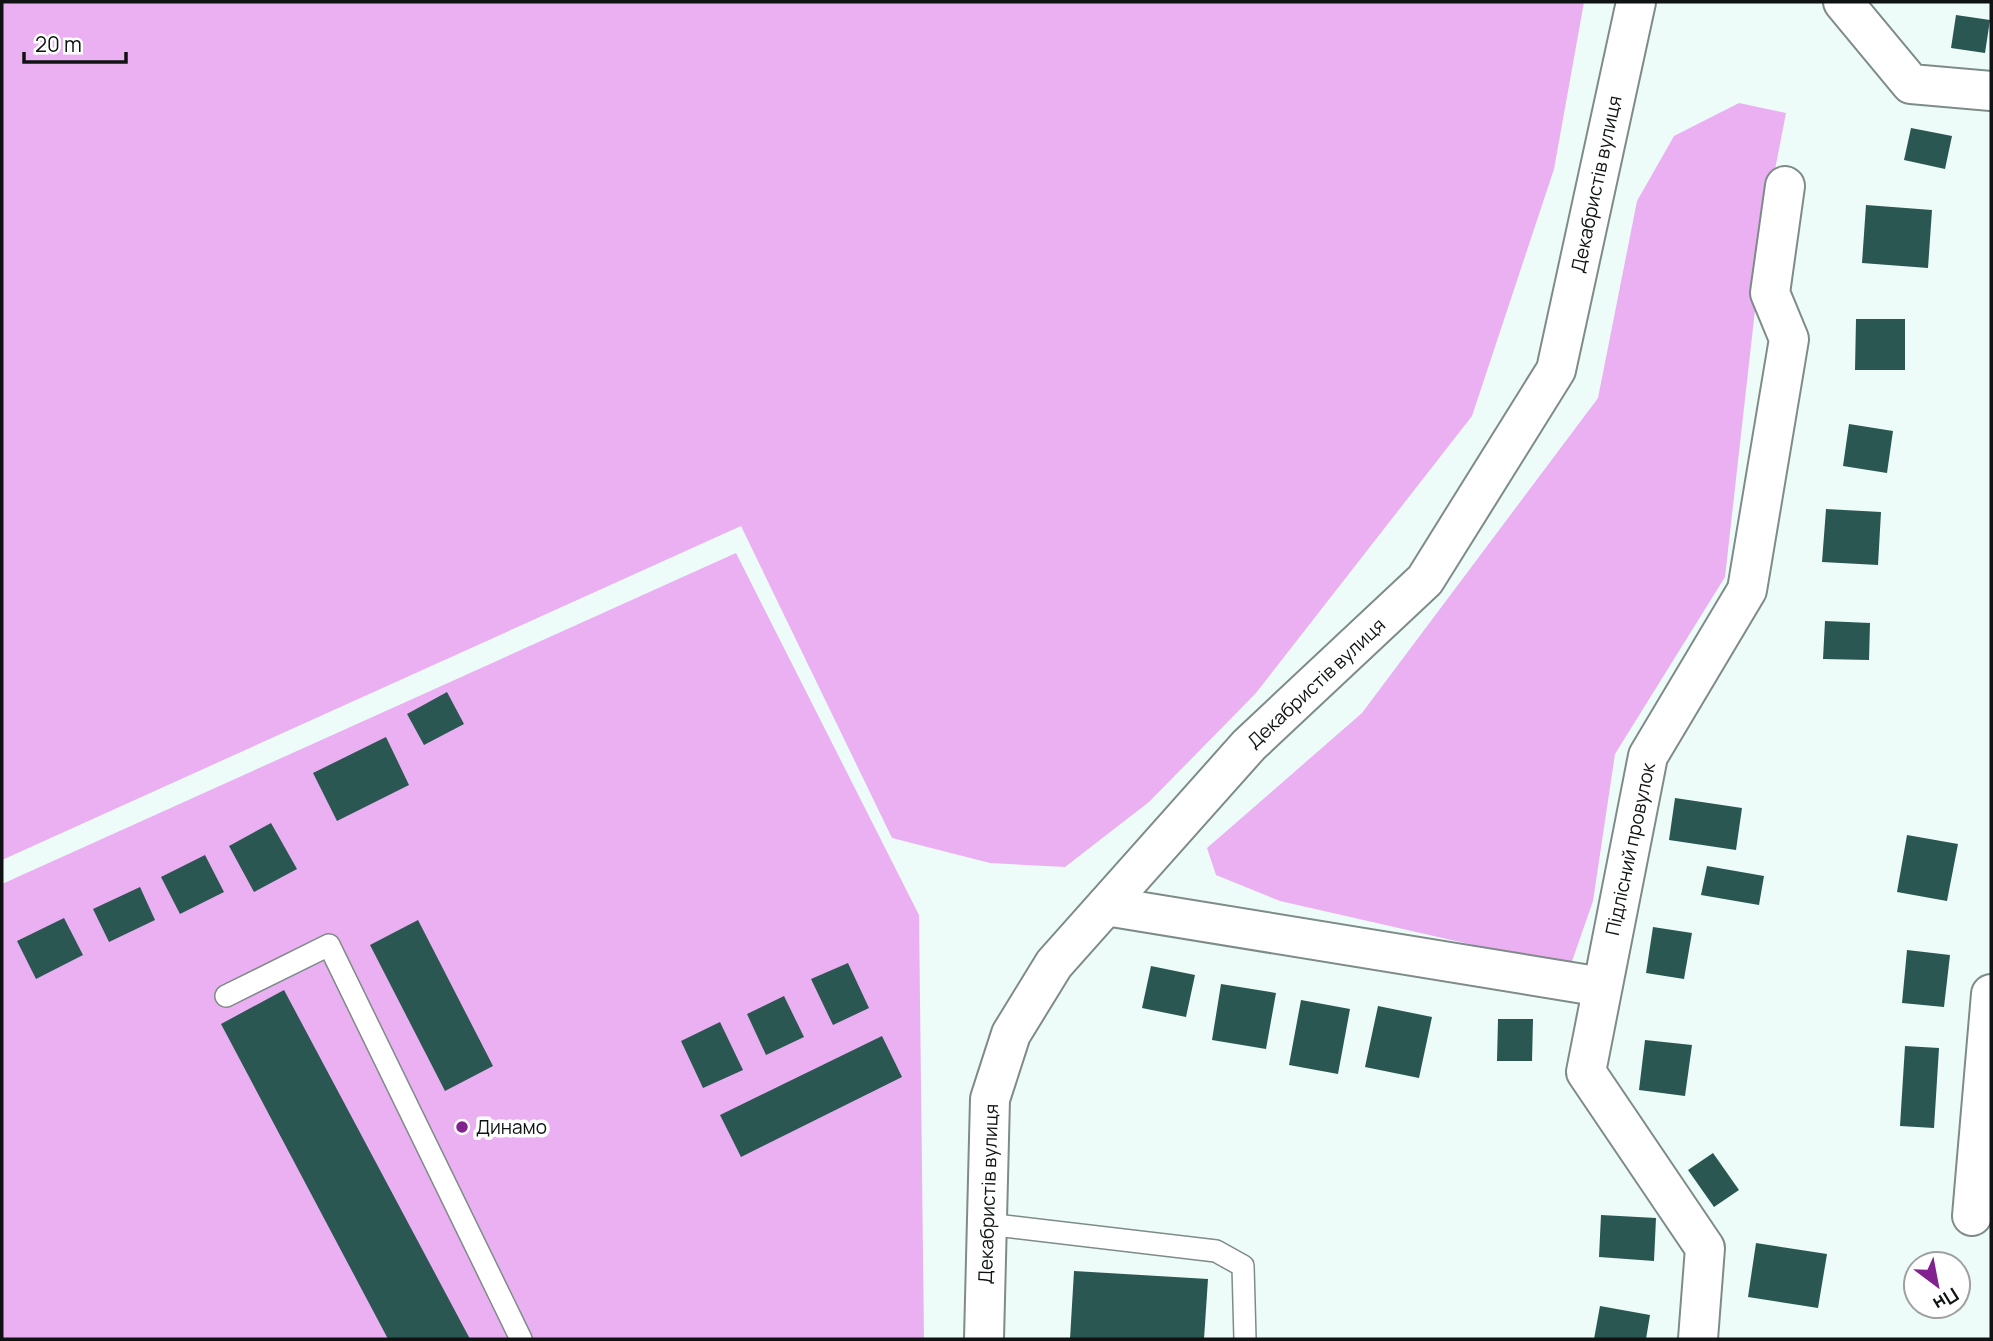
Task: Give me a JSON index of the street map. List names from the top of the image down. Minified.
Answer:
{"streets":{"street":["Декабристів вулиця","Підлісний провулок"]},"places":["Динамо"],"scale_bar":"20 m","north":"bottom right"}
